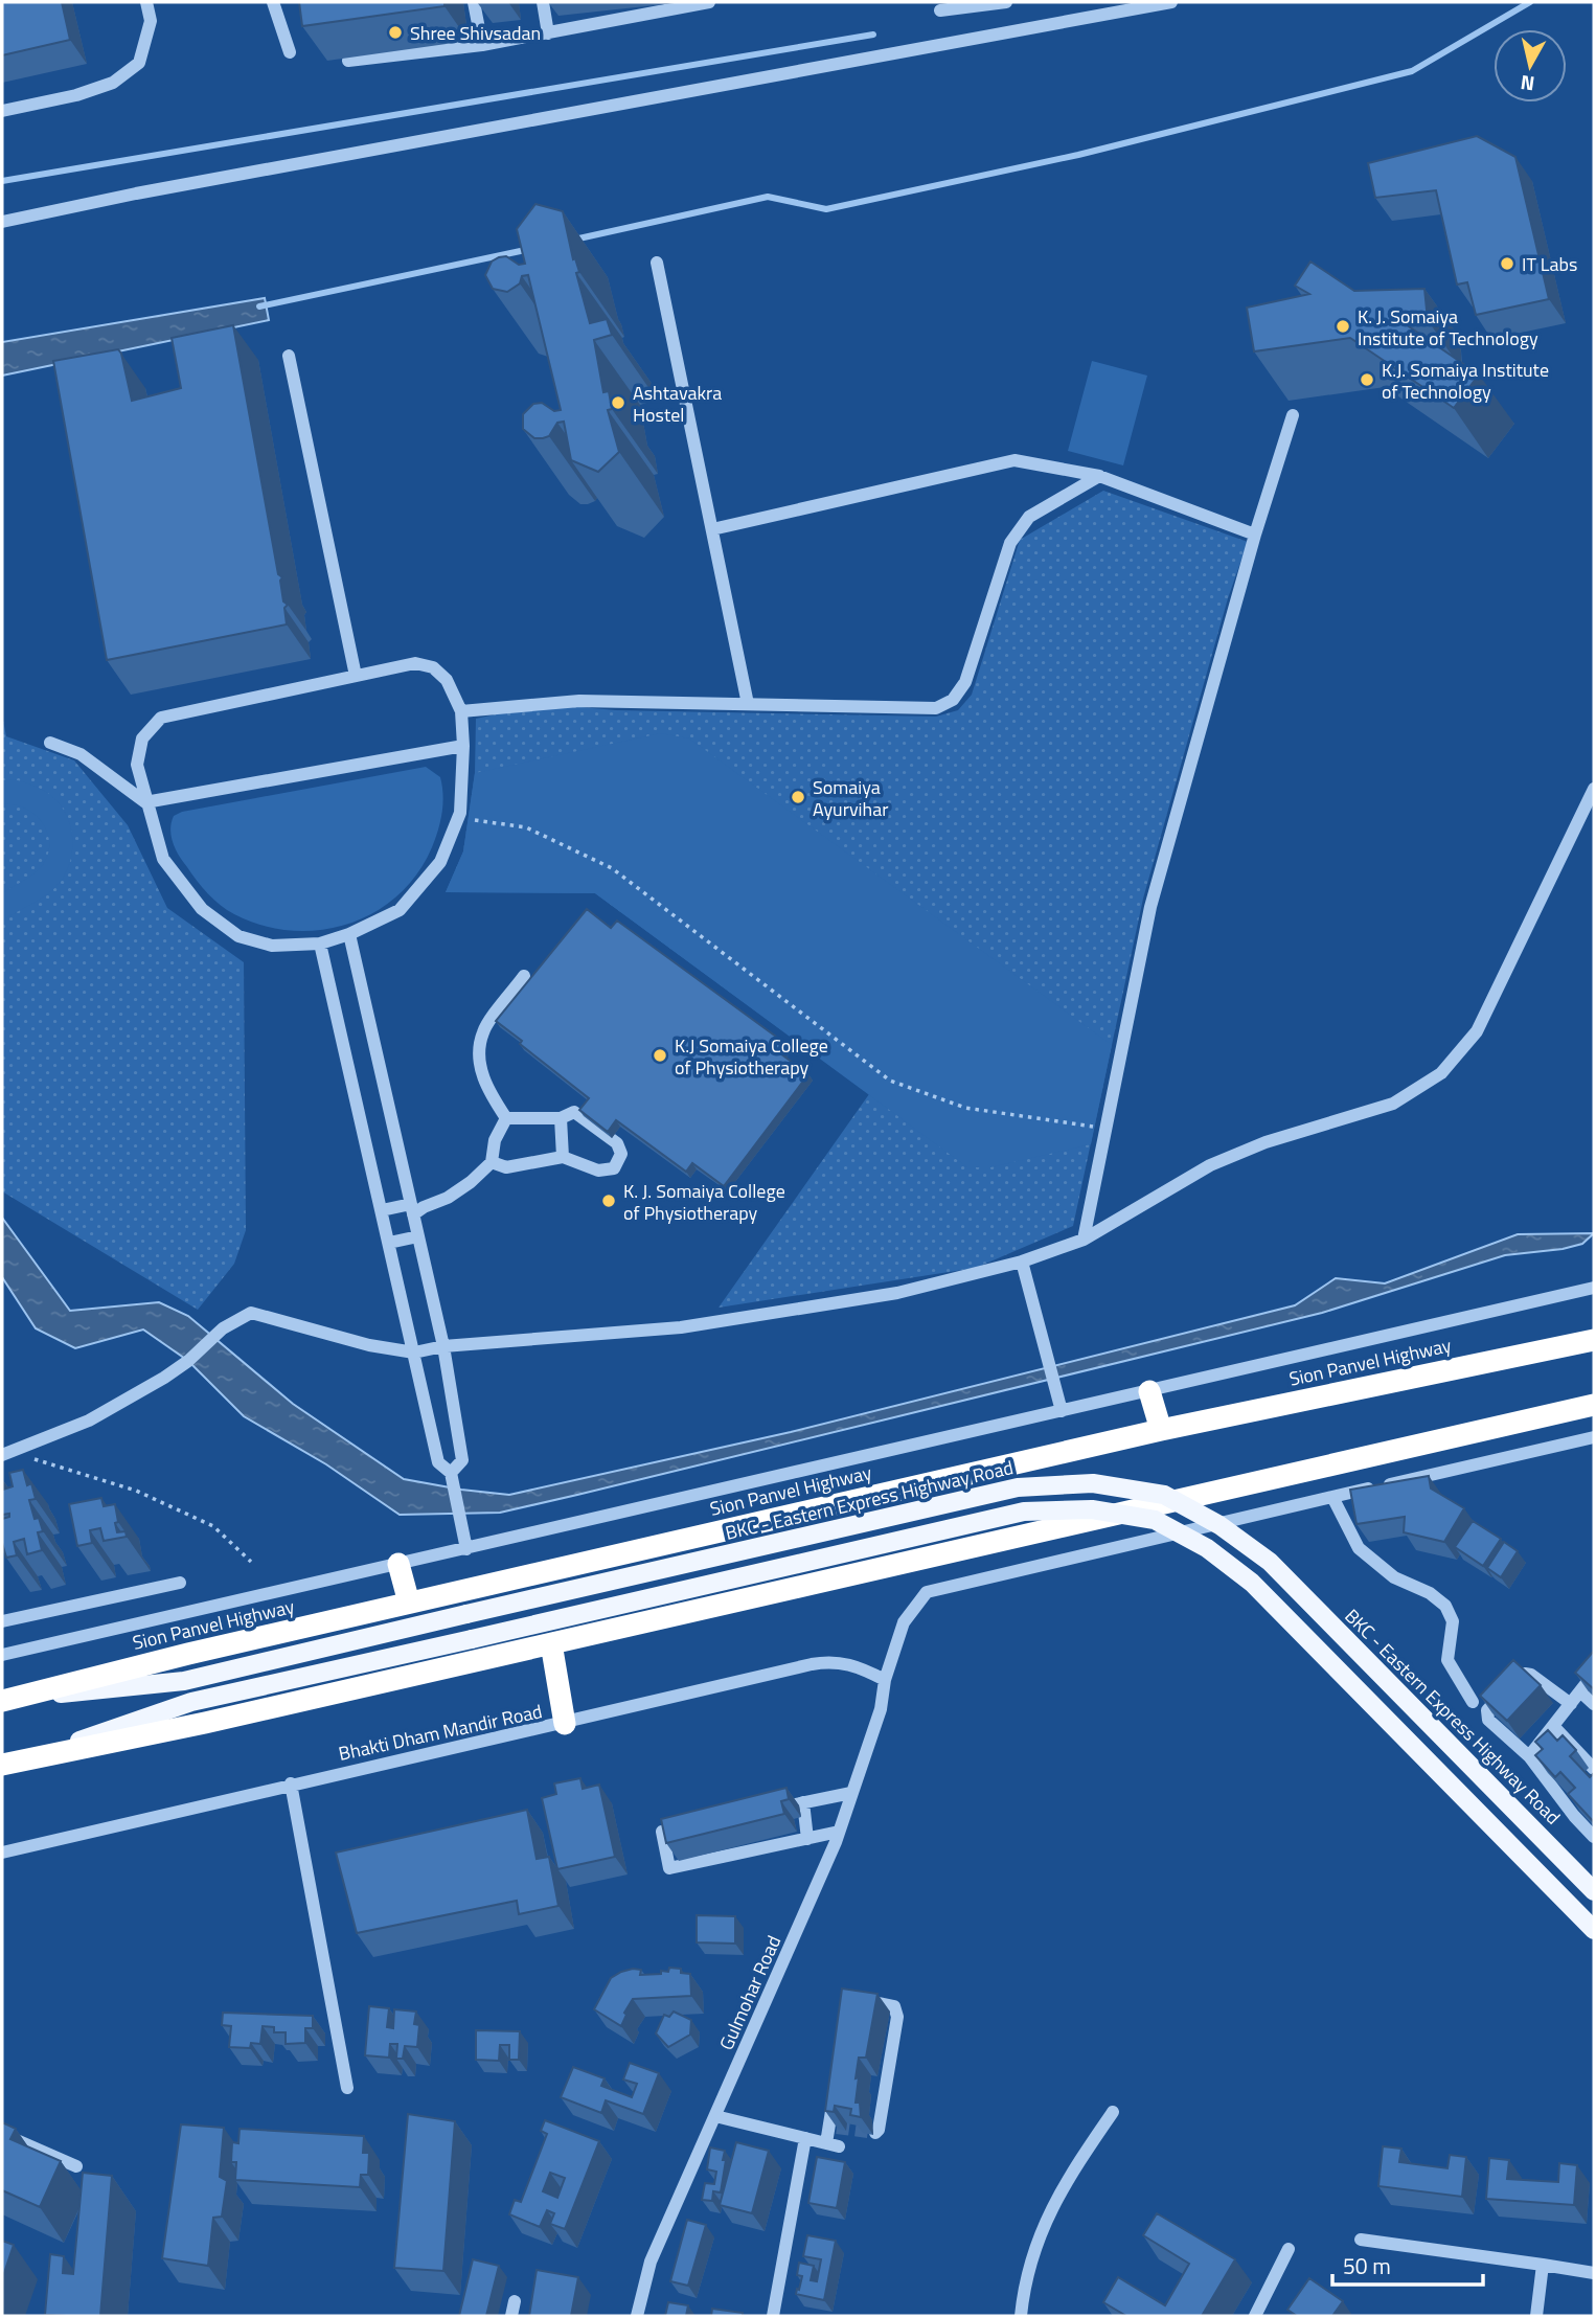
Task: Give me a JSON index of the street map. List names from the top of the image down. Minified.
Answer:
{"streets":{"highway":["Sion Panvel Highway"],"main road":["BKC - Eastern Express Highway Road"],"street":["Bhakti Dham Mandir Road","Gulmohar Road"]},"crossings":[["Sion Panvel Highway","BKC - Eastern Express Highway Road"],["Bhakti Dham Mandir Road","Gulmohar Road"]],"places":["Shree Shivsadan","IT Labs","K. J. Somaiya Institute of Technology","K.J. Somaiya Institute of Technology","Ashtavakra Hostel","Somaiya Ayurvihar","K.J Somaiya College of Physiotherapy","K. J. Somaiya College of Physiotherapy"],"scale_bar":"50 m","north":"bottom"}
